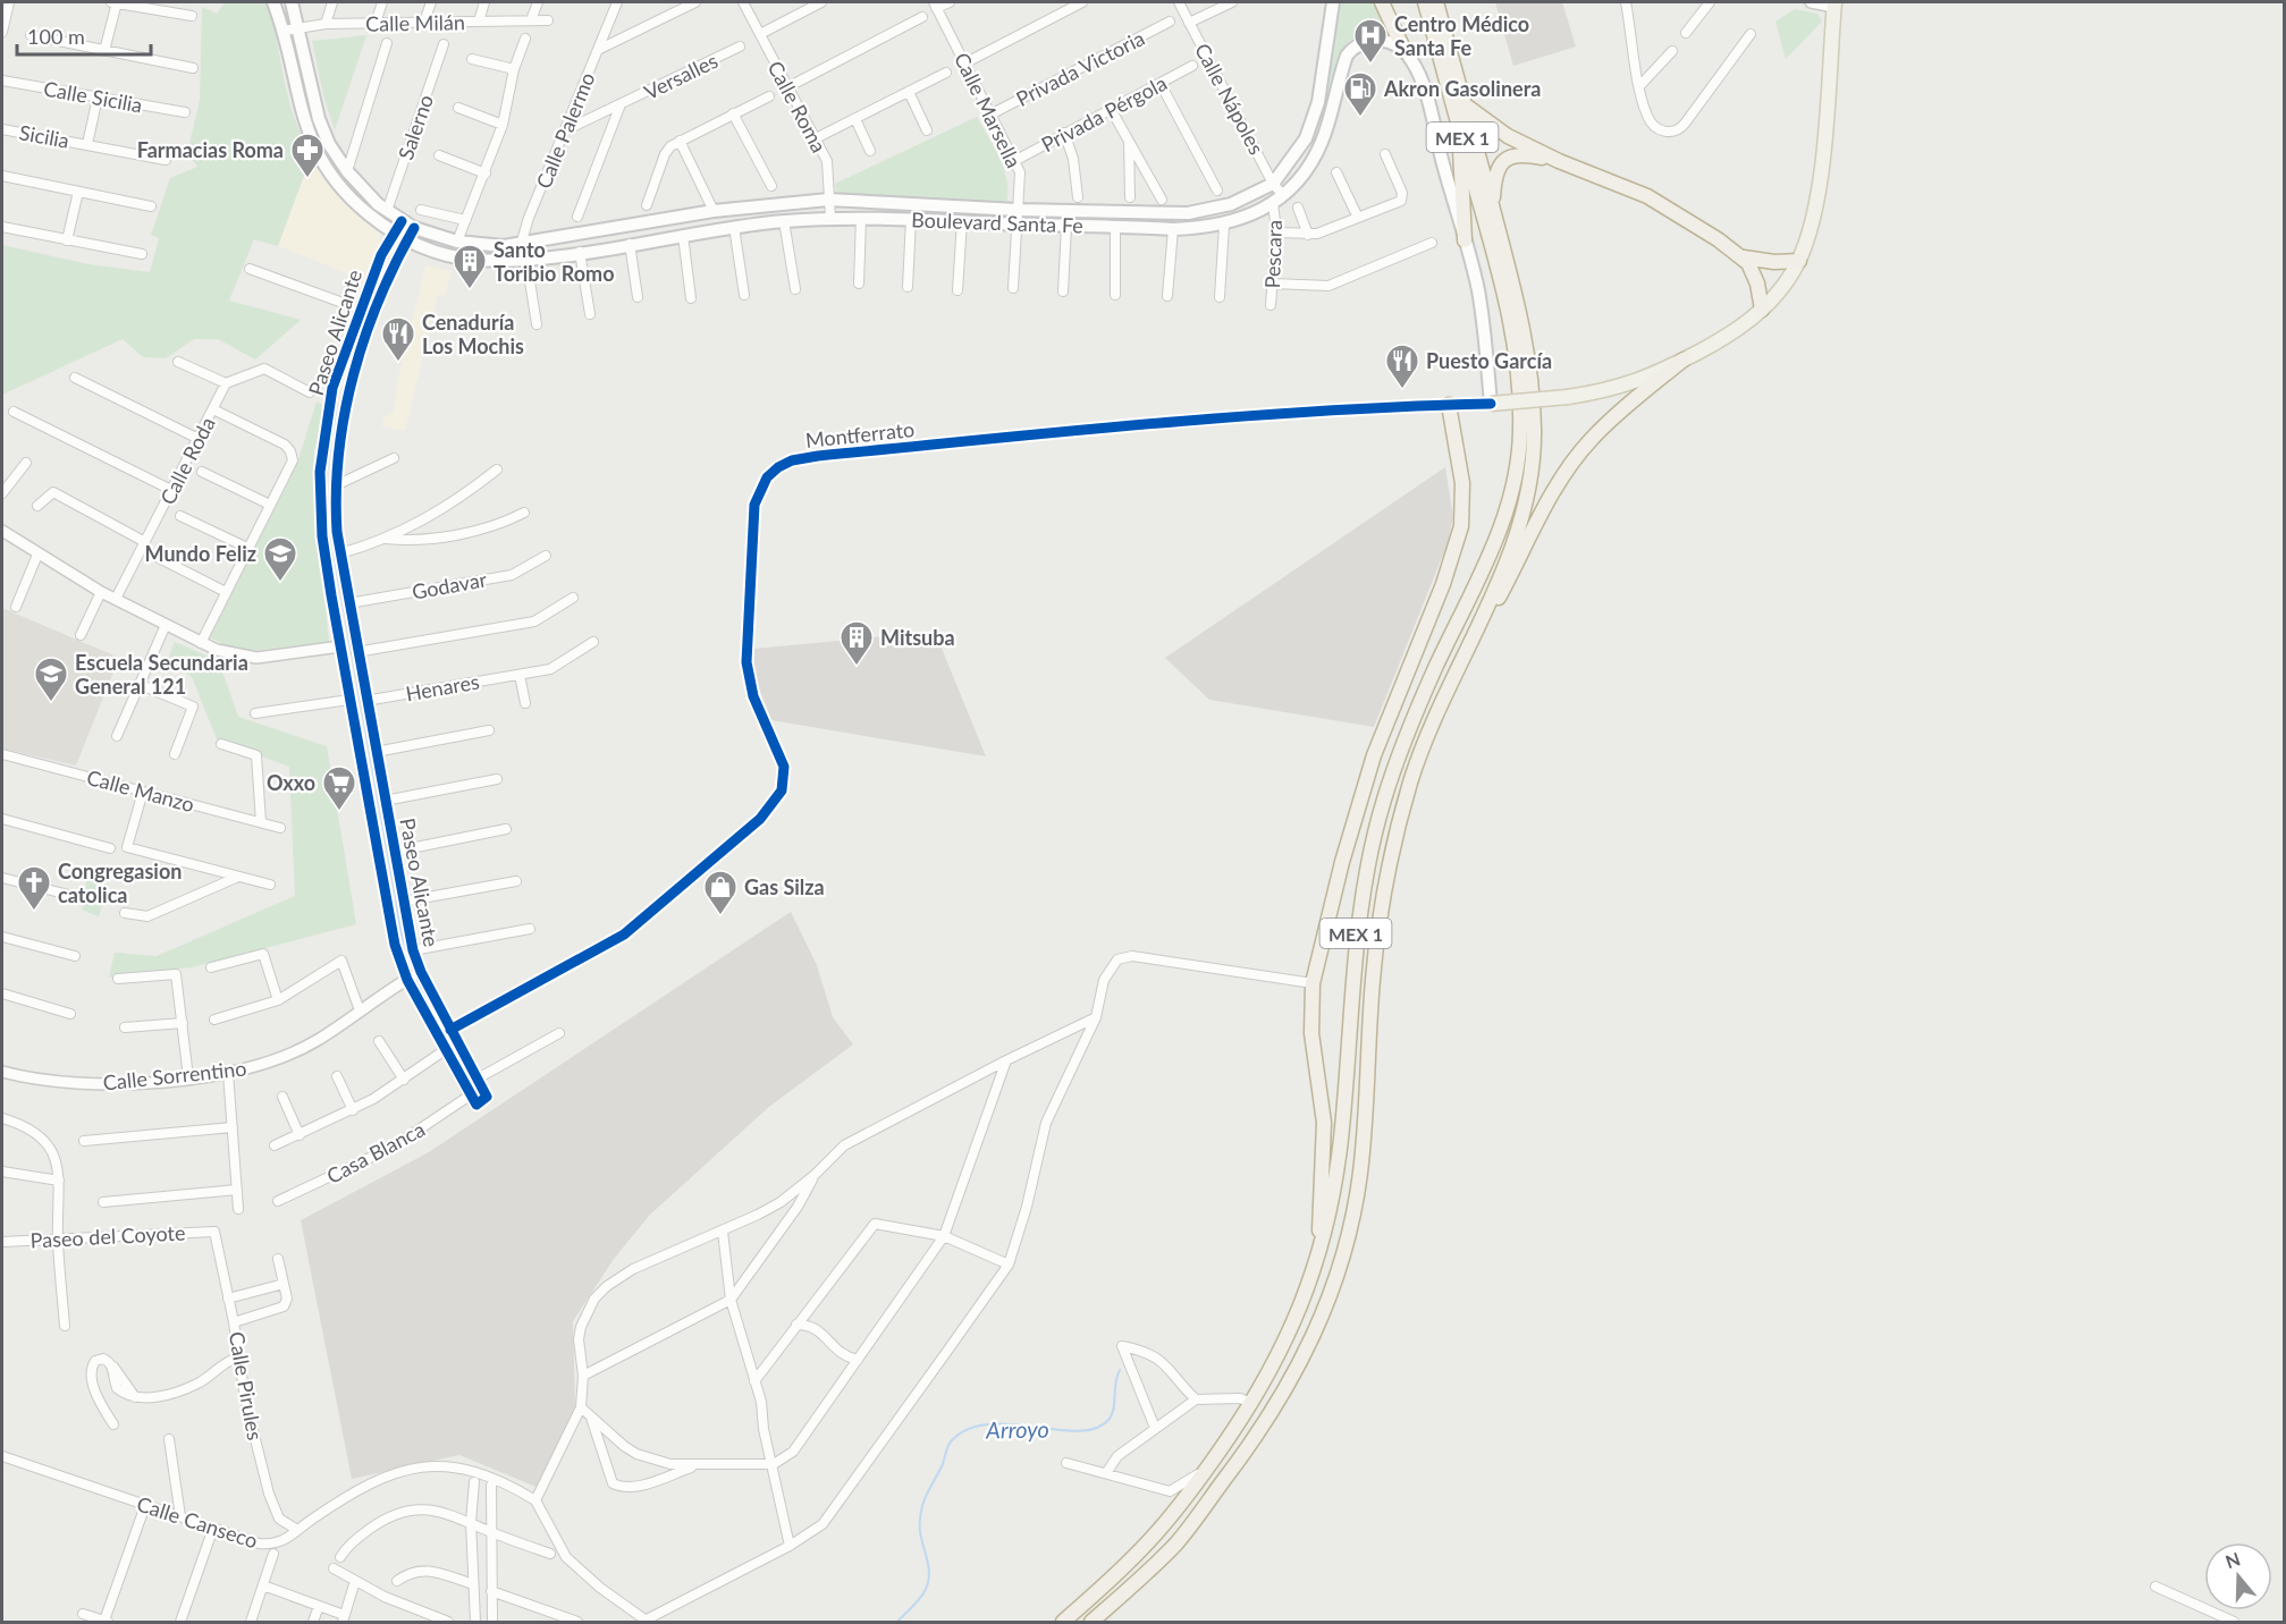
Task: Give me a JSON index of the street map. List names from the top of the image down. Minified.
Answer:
{"streets":{"highway":["MEX 1"],"main road":["Boulevard Santa Fe"],"street":["Calle Milán","Privada Victoria","Versalles","Calle Sicilia","Calle Nápoles","Calle Roma","Calle Marsella","Privada Pérgola","Salerno","Calle Palermo","Sicilia","Pescara","Paseo Alicante","Montferrato","Calle Roda","Godavar","Henares","Calle Manzo","Calle Sorrentino","Casa Blanca","Paseo del Coyote","Calle Pirules","Calle Canseco"]},"crossings":[["Calle Milán","Boulevard Santa Fe"],["Privada Victoria","Calle Marsella"],["Versalles","Calle Palermo"],["Calle Sicilia","Sicilia"],["Calle Nápoles","Boulevard Santa Fe"],["Calle Nápoles","Pescara"],["Calle Roma","Boulevard Santa Fe"],["Calle Marsella","Privada Pérgola"],["Calle Marsella","Boulevard Santa Fe"],["Salerno","Boulevard Santa Fe"],["Calle Palermo","Boulevard Santa Fe"],["Boulevard Santa Fe","Pescara"],["Boulevard Santa Fe","Paseo Alicante"],["Paseo Alicante","Montferrato"],["Paseo Alicante","Godavar"],["Paseo Alicante","Henares"],["Paseo Alicante","Calle Sorrentino"],["Paseo Alicante","Casa Blanca"],["Paseo del Coyote","Calle Pirules"],["Calle Pirules","Calle Canseco"]],"water":["Arroyo"],"places":{"hospital":["Centro Médico Santa Fe"],"fuel station":["Akron Gasolinera"],"pharmacy":["Farmacias Roma"],"building":["Santo Toribio Romo","Mitsuba"],"restaurant":["Cenaduría Los Mochis","Puesto García"],"school or university":["Mundo Feliz","Escuela Secundaria General 121"],"supermarket":["Oxxo"],"church":["Congregasion catolica"],"shop":["Gas Silza"]},"scale_bar":"100 m","north":"top"}
